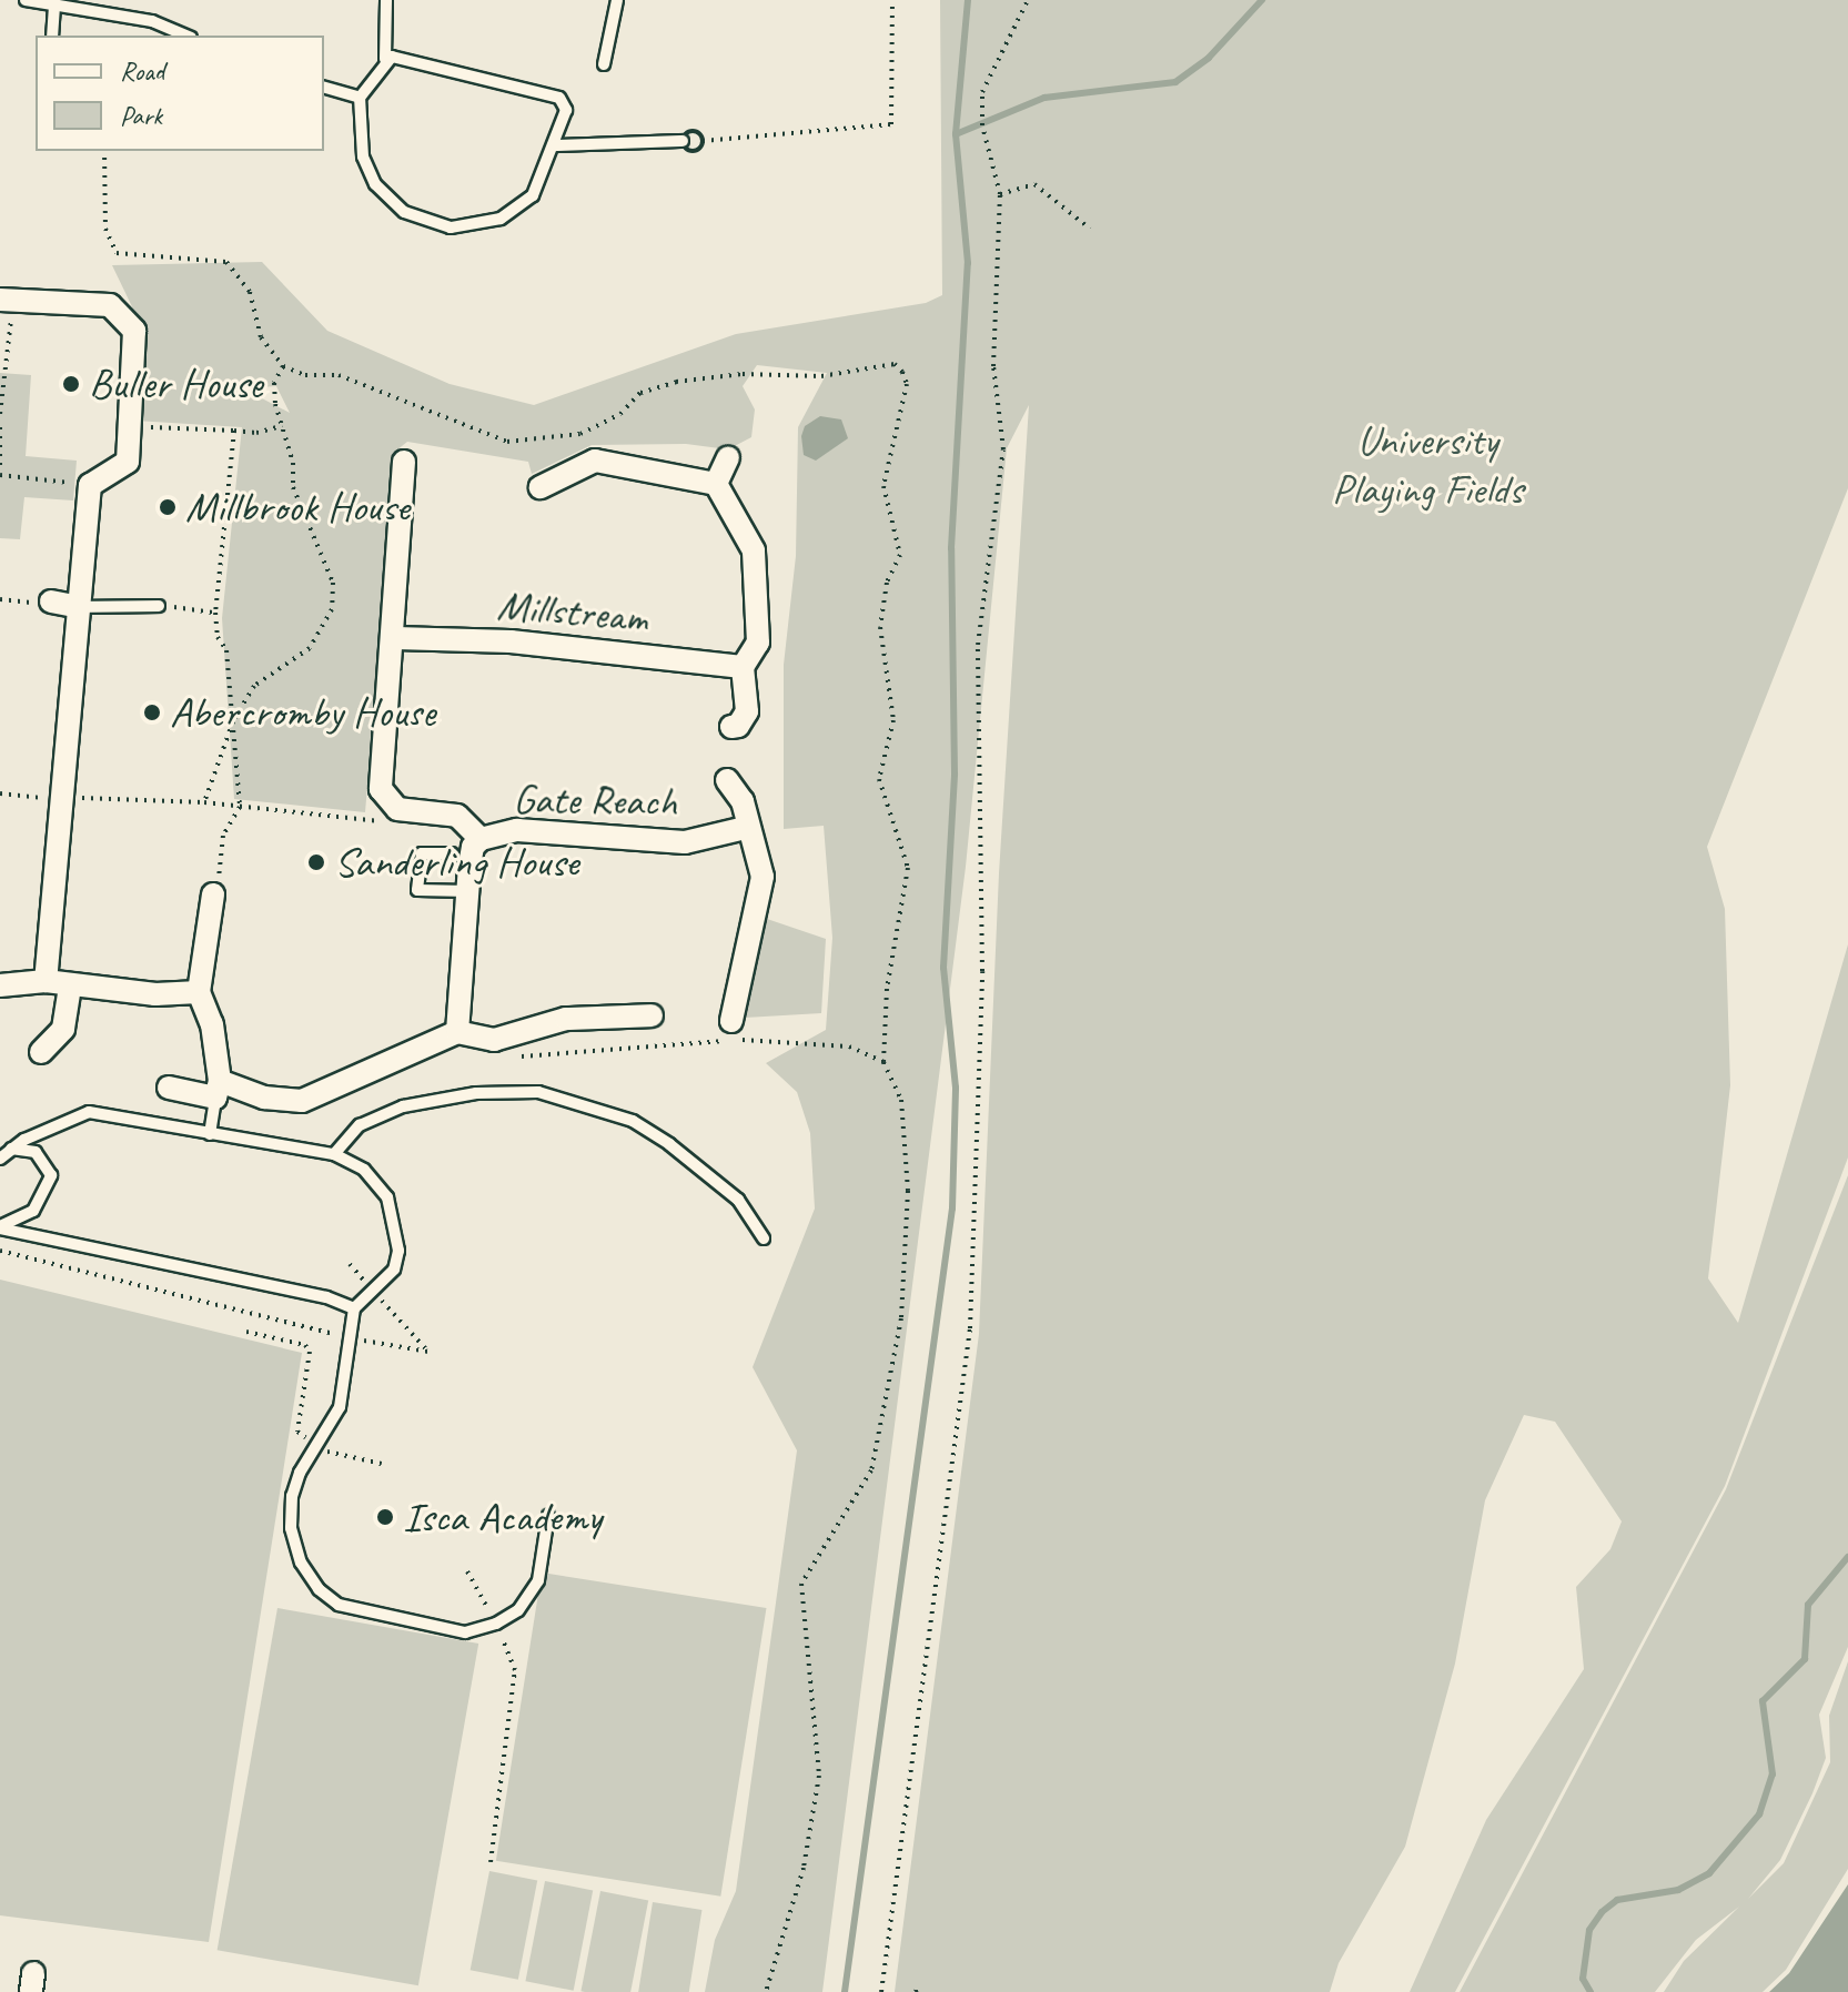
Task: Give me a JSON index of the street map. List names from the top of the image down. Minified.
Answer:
{"streets":{"street":["Millstream","Gate Reach"]},"parks":["University Playing Fields"],"places":["Buller House","Millbrook House","Abercromby House","Sanderling House","Isca Academy"],"legend":["Road","Park"]}
